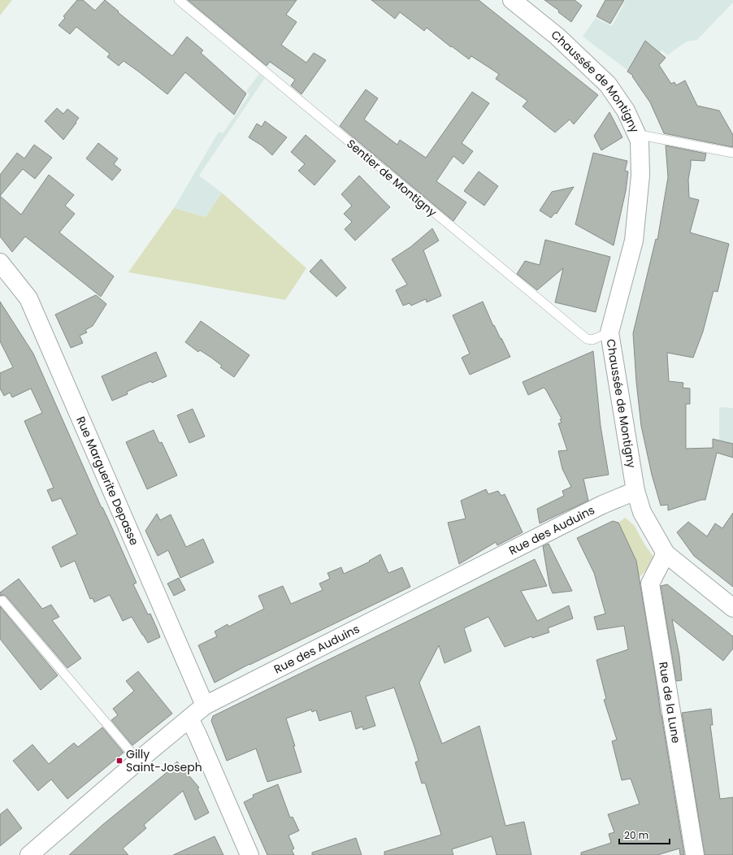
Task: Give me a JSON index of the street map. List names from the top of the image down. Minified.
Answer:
{"streets":{"street":["Chaussée de Montigny","Rue Marguerite Depasse","Rue des Auduins","Rue de la Lune"],"lane":["Sentier de Montigny"]},"crossings":[["Chaussée de Montigny","Sentier de Montigny"],["Chaussée de Montigny","Rue des Auduins"],["Chaussée de Montigny","Rue de la Lune"],["Rue Marguerite Depasse","Rue des Auduins"]],"places":{"transit":["Gilly Saint-Joseph"]},"scale_bar":"20 m"}
